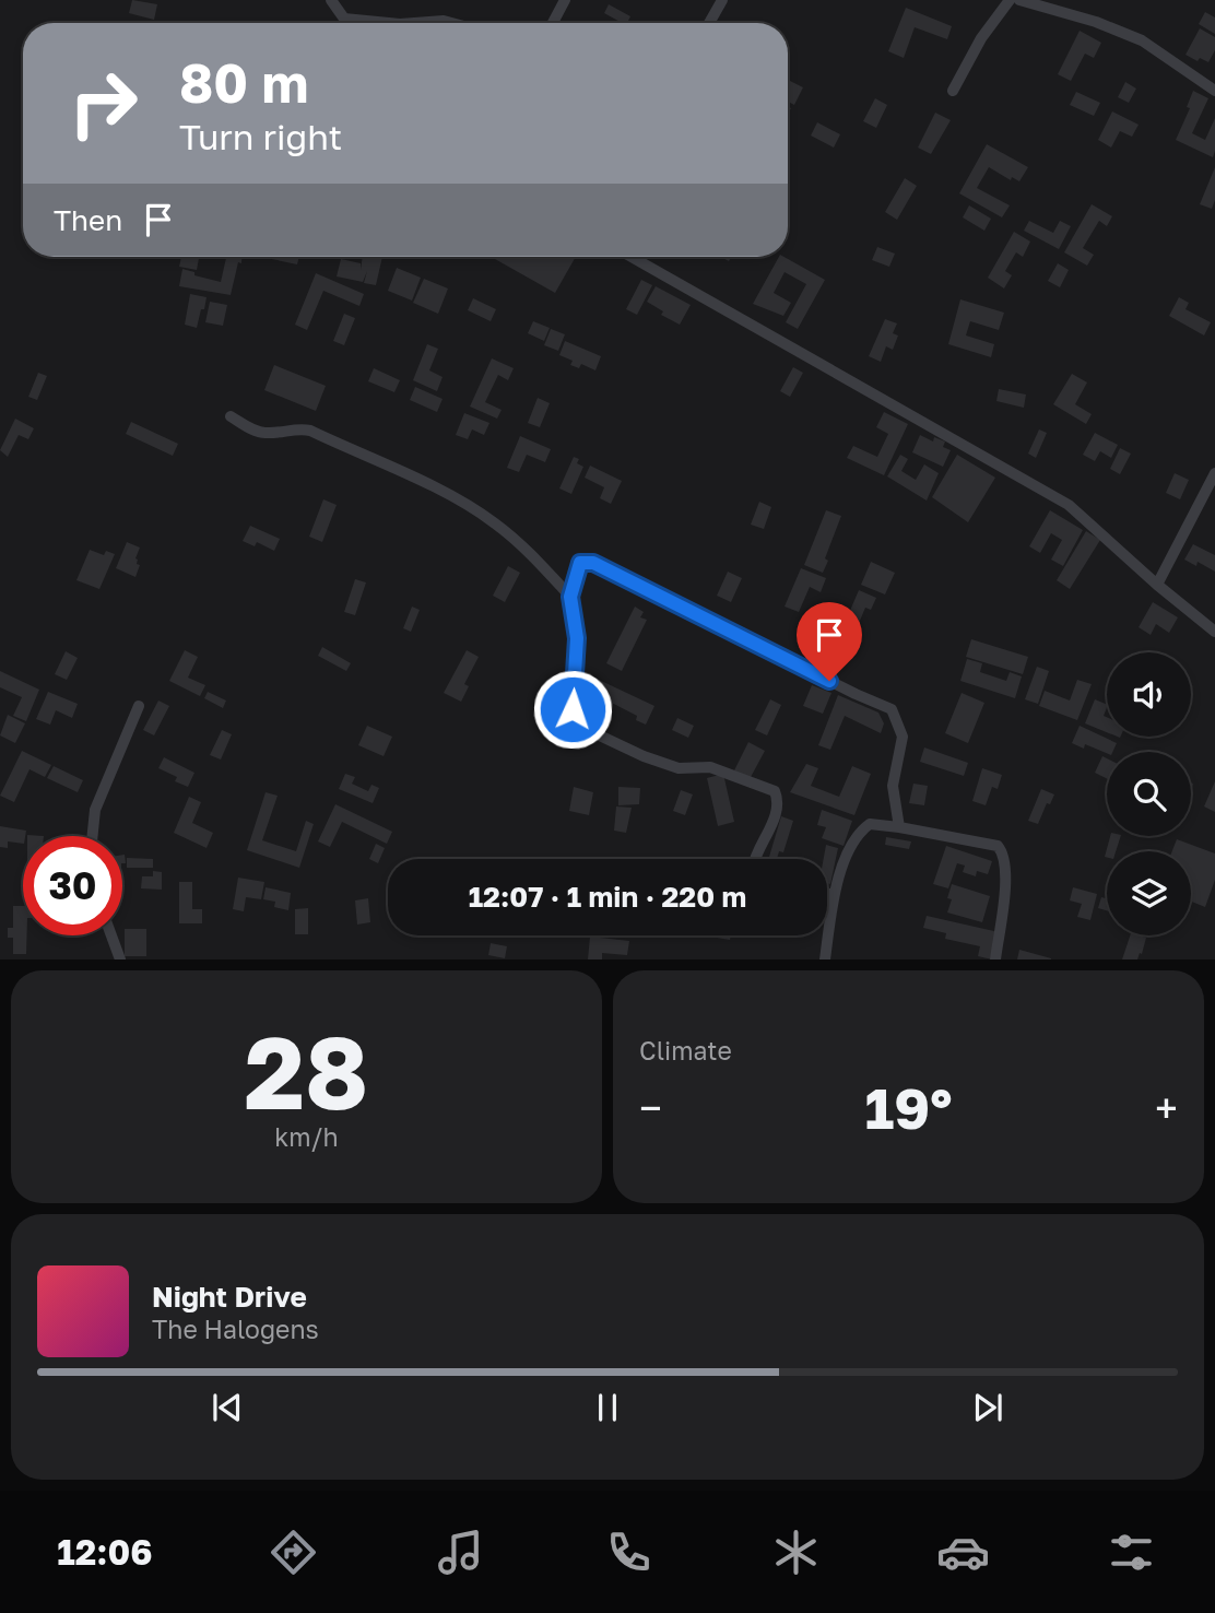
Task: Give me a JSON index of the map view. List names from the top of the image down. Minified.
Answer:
{"page":{"turn":["80 m","Turn right"],"then":"Then","limit":"30","trip":"12:07 · 1 min · 220 m","tile":[["28","km/h"],"Climate"],"heat":["−","19°","+"],"song":["Night Drive","The Halogens"],"tabs":"12:06"}}
